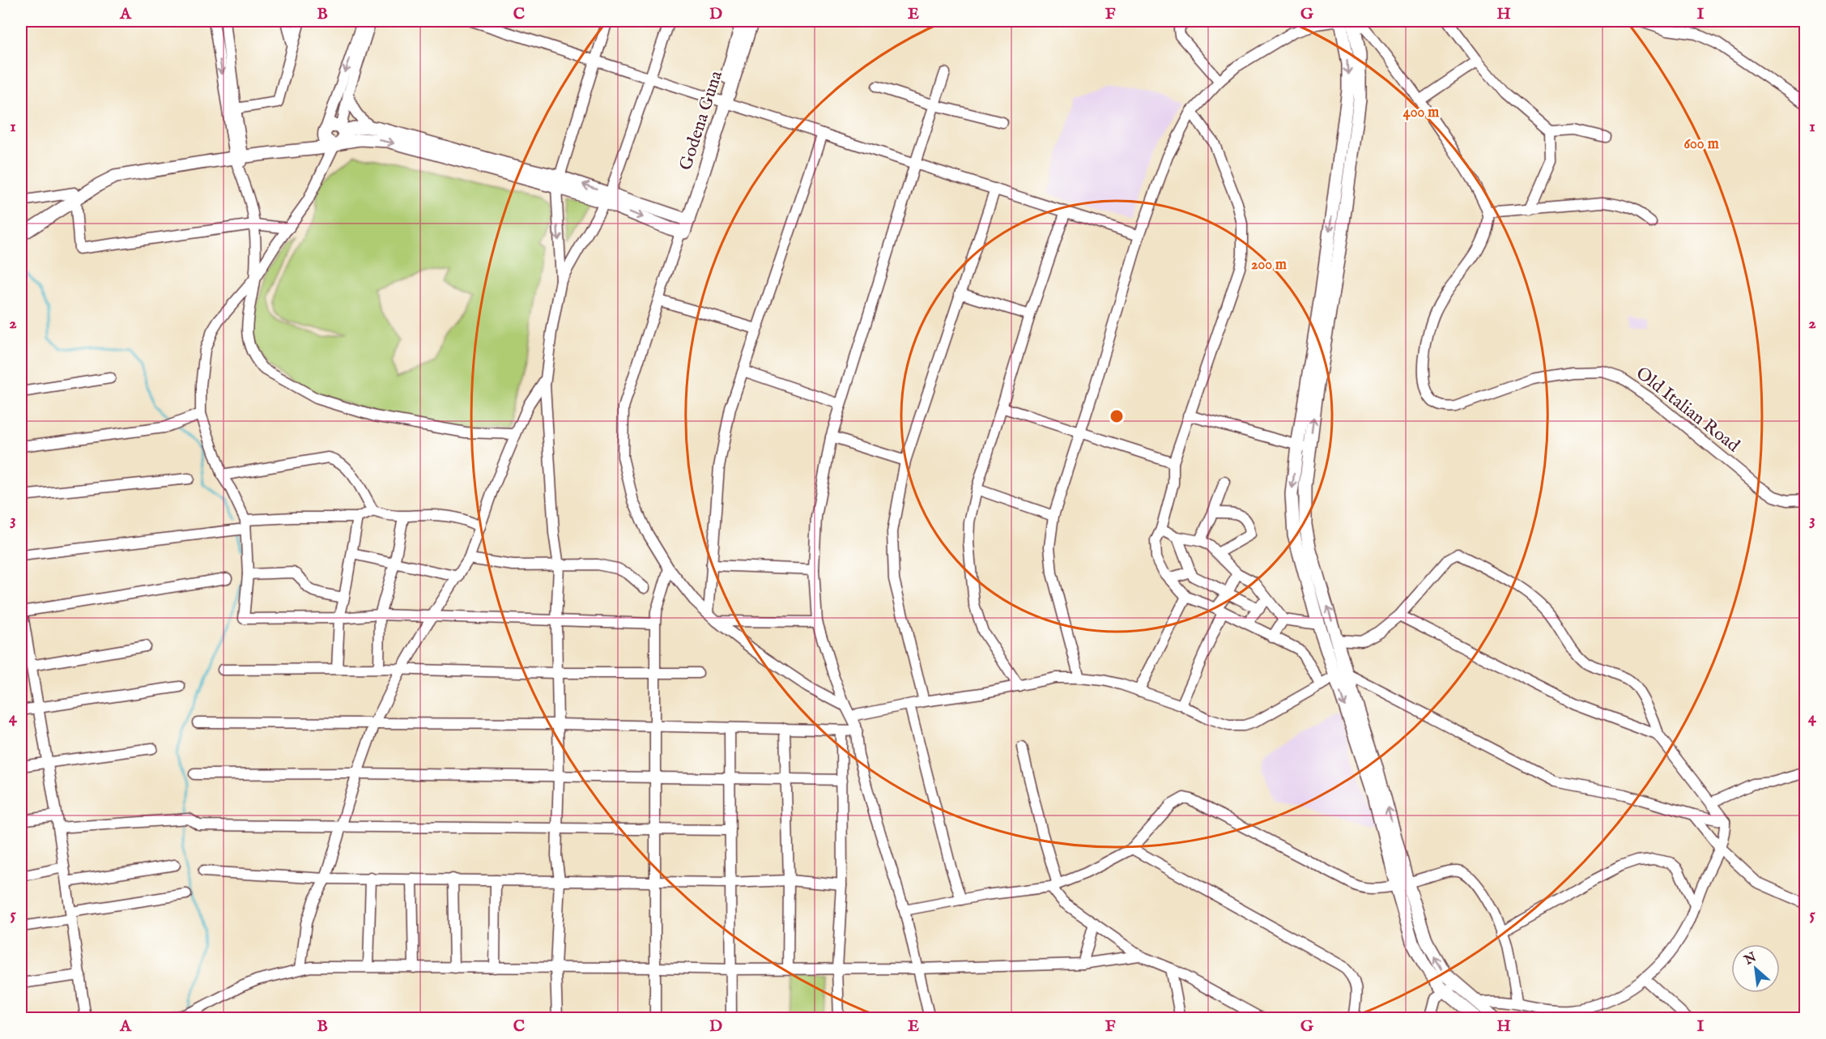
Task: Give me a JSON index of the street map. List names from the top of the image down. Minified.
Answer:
{"streets":{"main road":["Godena Guna"],"street":["Old Italian Road"]},"north":"top left","grid":{"columns":["A","B","C","D","E","F","G","H","I"],"rows":["1","2","3","4","5"]},"rings":["400 m","600 m","200 m"]}
